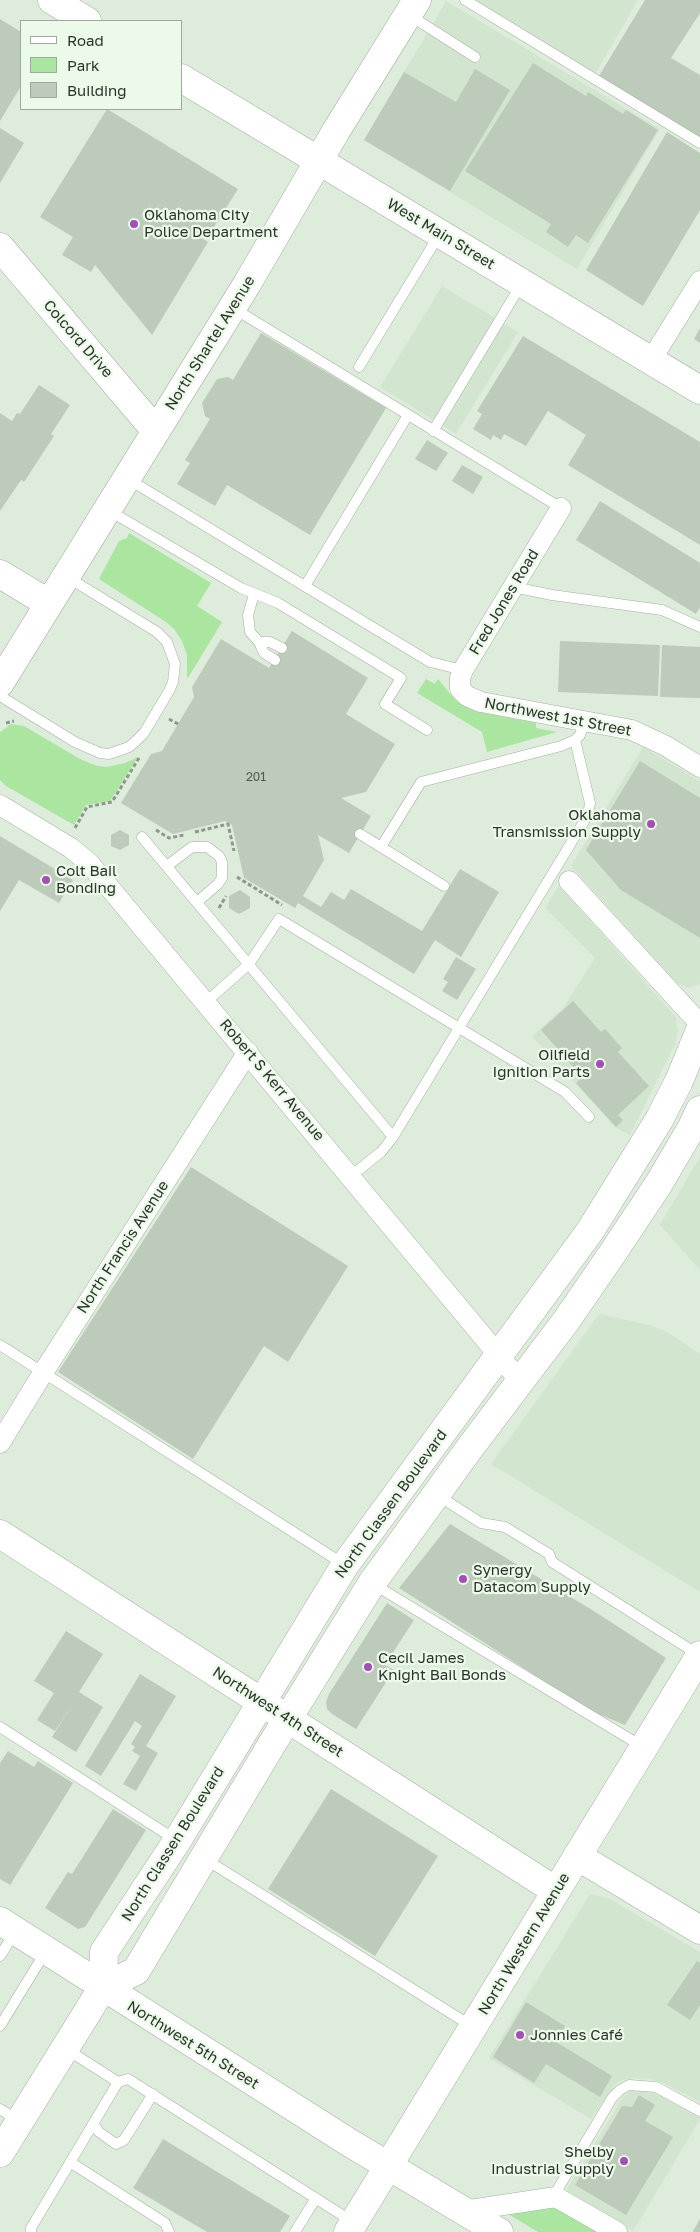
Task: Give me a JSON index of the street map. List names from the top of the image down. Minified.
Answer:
{"streets":{"main road":["West Main Street","Colcord Drive","North Shartel Avenue","North Classen Boulevard","Northwest 4th Street","North Western Avenue","Northwest 5th Street"],"street":["Fred Jones Road","Northwest 1st Street","Robert S Kerr Avenue","North Francis Avenue"]},"crossings":[["West Main Street","North Shartel Avenue"],["Colcord Drive","North Shartel Avenue"],["Fred Jones Road","Northwest 1st Street"],["Robert S Kerr Avenue","North Francis Avenue"],["Robert S Kerr Avenue","North Classen Boulevard"],["North Classen Boulevard","Northwest 4th Street"],["North Classen Boulevard","Northwest 5th Street"],["Northwest 4th Street","North Western Avenue"],["North Western Avenue","Northwest 5th Street"]],"places":["Oklahoma City Police Department","Oklahoma Transmission Supply","Colt Bail Bonding","Oilfield Ignition Parts","Synergy Datacom Supply","Cecil James Knight Bail Bonds","Jonnies Café","Shelby Industrial Supply"],"house_numbers":["201"],"legend":["Road","Park","Building"]}
